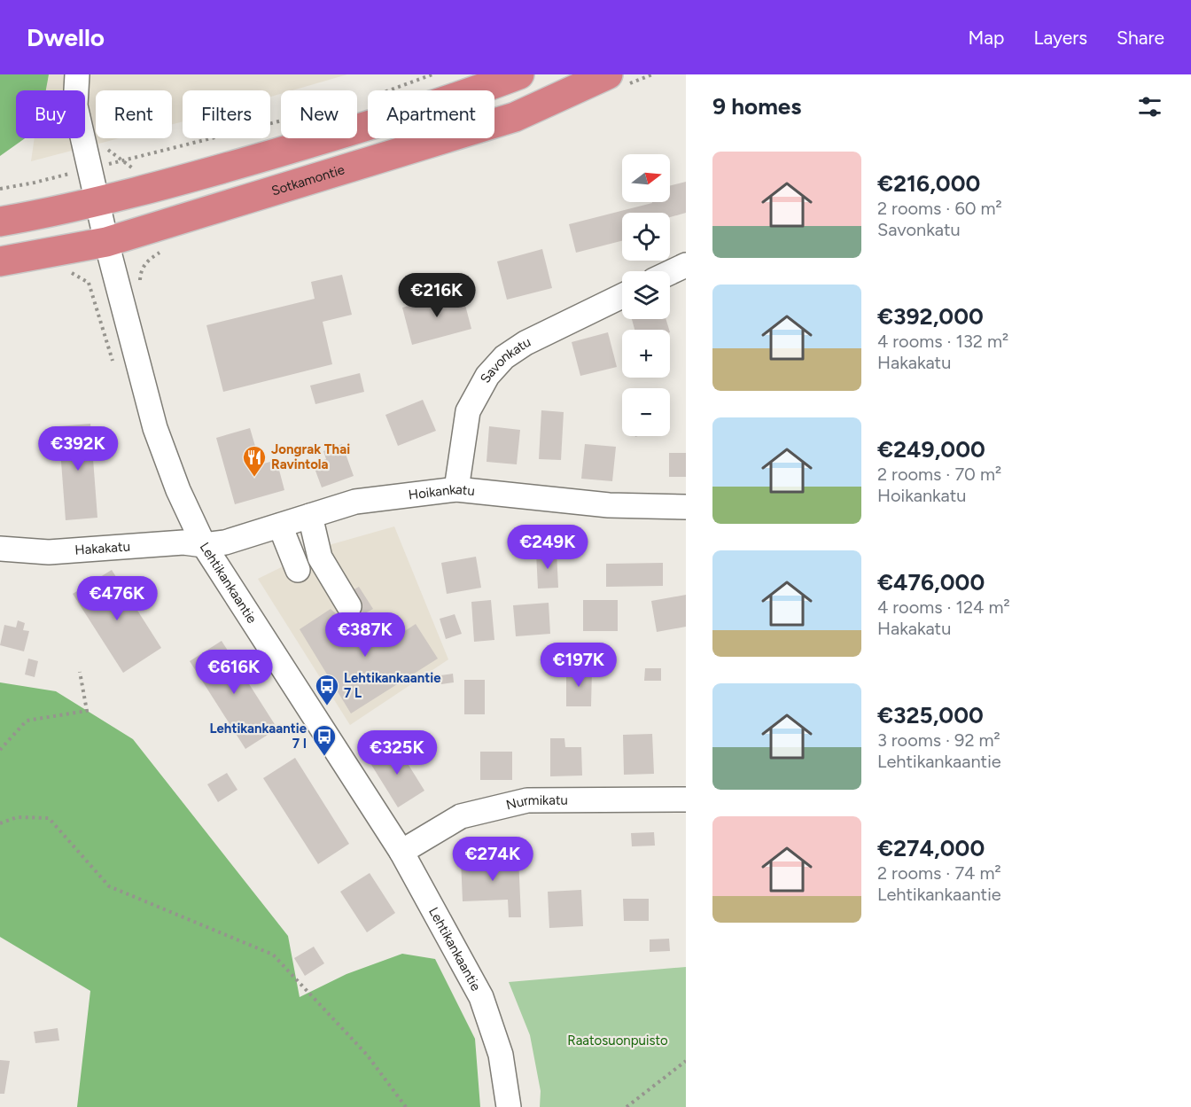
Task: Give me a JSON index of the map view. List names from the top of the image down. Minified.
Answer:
{"streets":{"highway":["Sotkamontie"],"street":["Savonkatu","Hoikankatu","Hakakatu","Lehtikankaantie","Nurmikatu"]},"crossings":[["Sotkamontie","Lehtikankaantie"],["Savonkatu","Hoikankatu"],["Hoikankatu","Hakakatu"],["Hoikankatu","Lehtikankaantie"],["Hakakatu","Lehtikankaantie"],["Lehtikankaantie","Nurmikatu"]],"parks":["Raatosuonpuisto"],"places":{"restaurant":["Jongrak Thai Ravintola"],"bus stop":["Lehtikankaantie 7 L","Lehtikankaantie 7 I"]},"north":"right","page":{"header":"Dwello","nav":["Map","Layers","Share"],"heading":"9 homes","chip":["Buy","Rent","Filters","New","Apartment"],"list":[{"name":"€216,000","note":"2 rooms · 60 m² · Savonkatu"},{"name":"€392,000","note":"4 rooms · 132 m² · Hakakatu"},{"name":"€249,000","note":"2 rooms · 70 m² · Hoikankatu"},{"name":"€476,000","note":"4 rooms · 124 m² · Hakakatu"},{"name":"€325,000","note":"3 rooms · 92 m² · Lehtikankaantie"},{"name":"€274,000","note":"2 rooms · 74 m² · Lehtikankaantie"}],"map_buttons":["+","−"],"price":["€216K","€392K","€249K","€476K","€387K","€197K","€616K","€325K","€274K"]}}
